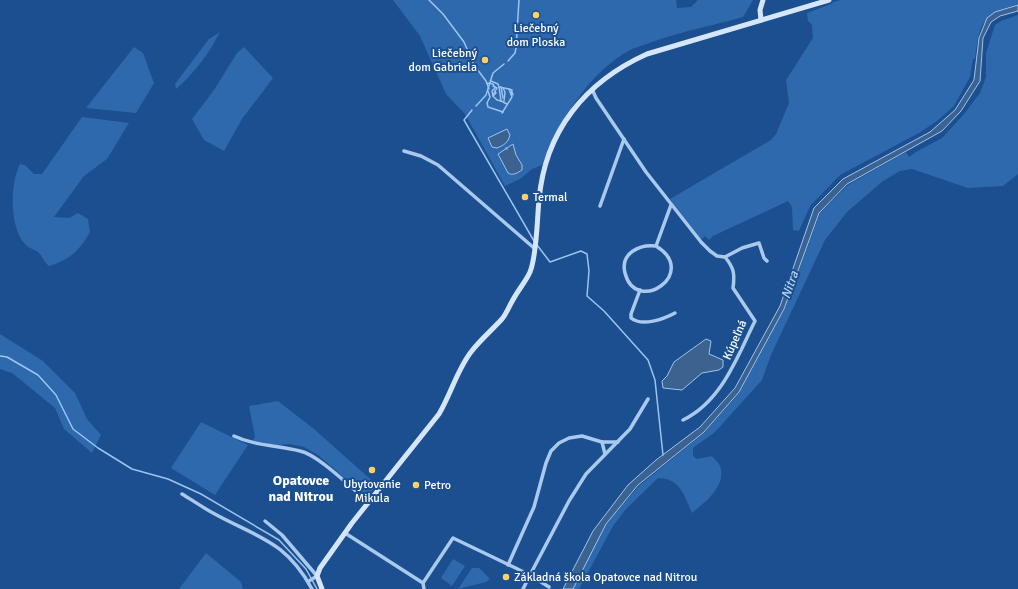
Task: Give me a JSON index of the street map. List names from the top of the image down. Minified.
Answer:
{"streets":{"street":["Kúpeľná"]},"districts":["Opatovce nad Nitrou"],"water":["Nitra"],"places":["Liečebný dom Ploska","Liečebný dom Gabriela","Termal","Ubytovanie Mikula","Petro","Základná škola Opatovce nad Nitrou"]}
